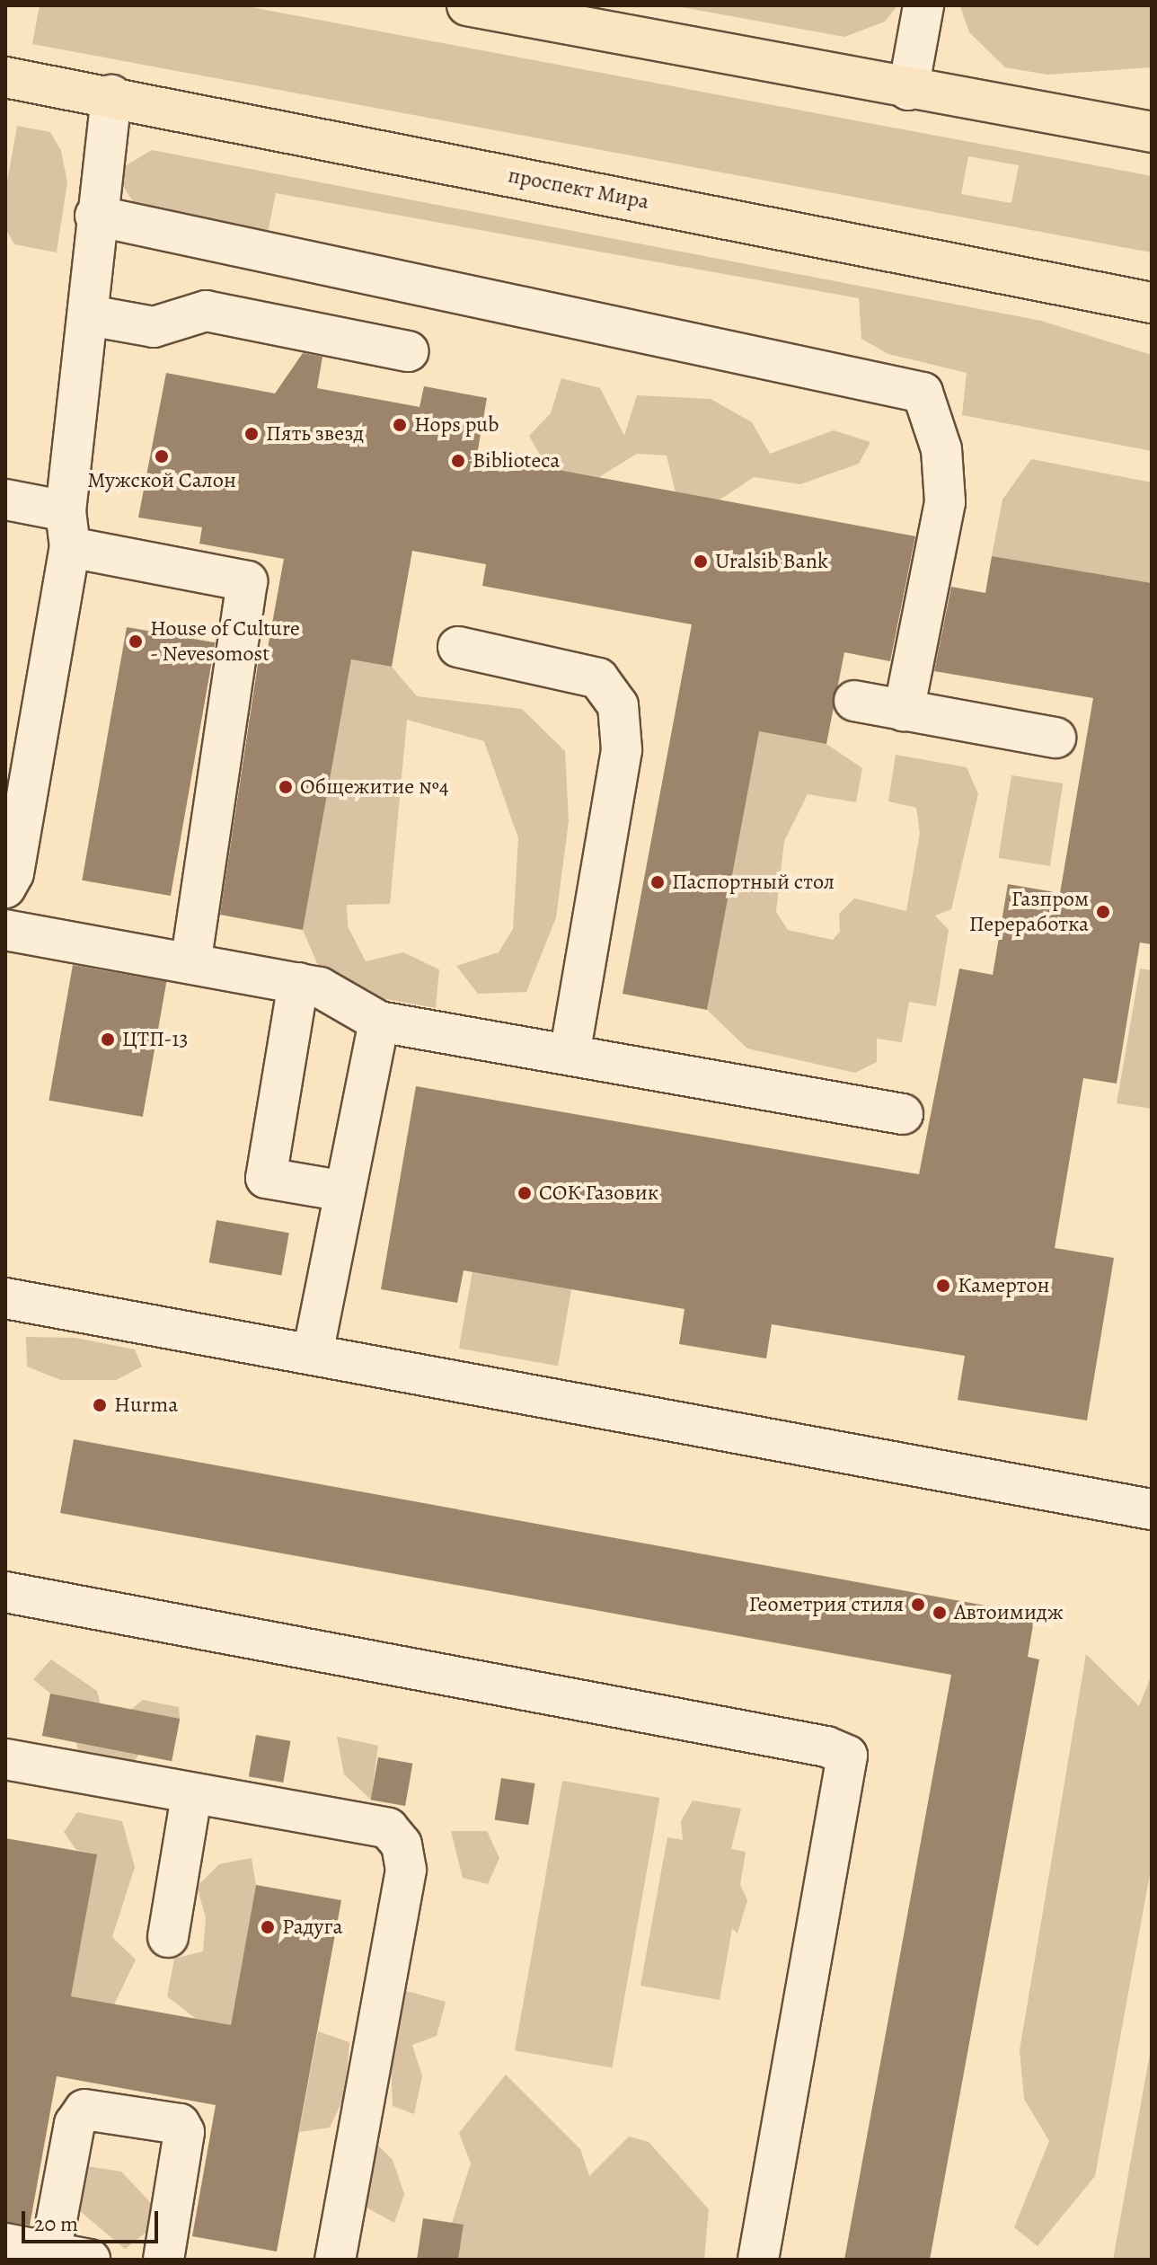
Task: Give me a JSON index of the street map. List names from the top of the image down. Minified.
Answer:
{"streets":{"main road":["проспект Мира"]},"places":["Hops pub","Пять звезд","Мужской Салон","Biblioteca","Uralsib Bank","House of Culture - Nevesomost","Общежитие №4","Паспортный стол","Газпром Переработка","ЦТП-13","СОК Газовик","Камертон","Hurma","Геометрия стиля","Автоимидж","Радуга"],"scale_bar":"20 m"}
